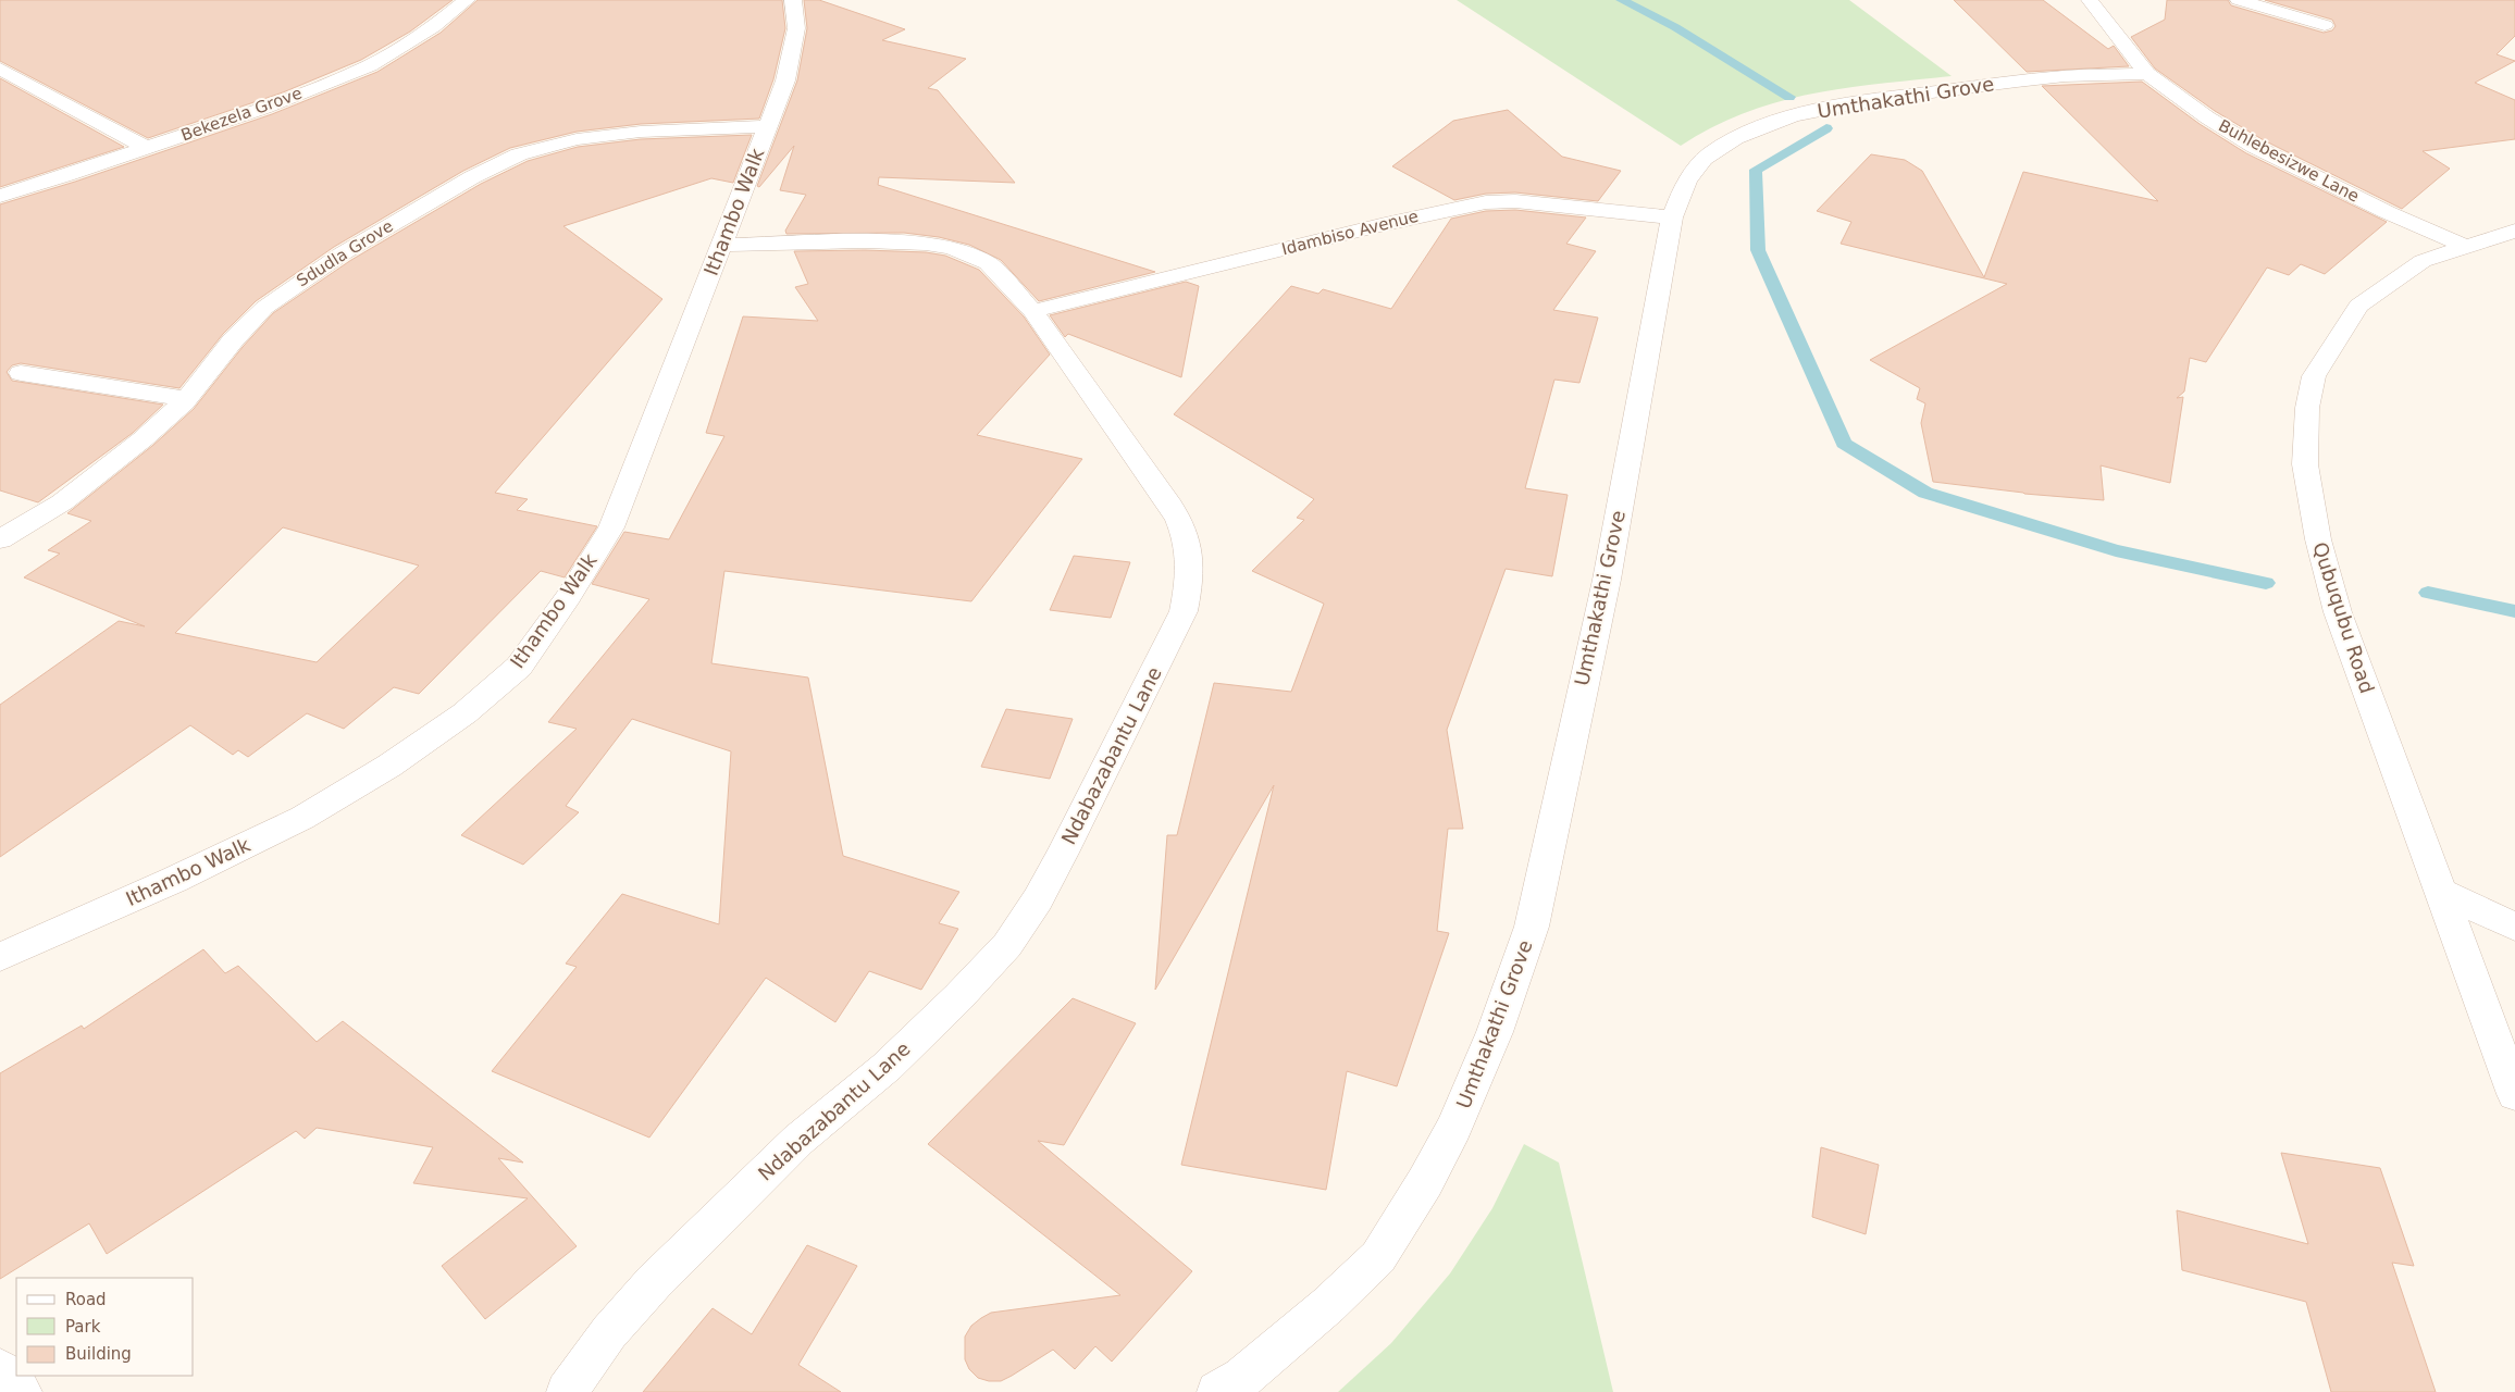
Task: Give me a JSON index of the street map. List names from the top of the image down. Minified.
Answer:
{"streets":{"street":["Umthakathi Grove","Bekezela Grove","Buhlebesizwe Lane","Ithambo Walk","Idambiso Avenue","Sdudla Grove","Qubuqubu Road","Ndabazabantu Lane"]},"crossings":[["Umthakathi Grove","Buhlebesizwe Lane"],["Umthakathi Grove","Idambiso Avenue"],["Buhlebesizwe Lane","Qubuqubu Road"],["Ithambo Walk","Sdudla Grove"],["Ithambo Walk","Ndabazabantu Lane"],["Idambiso Avenue","Ndabazabantu Lane"]],"legend":["Road","Park","Building"]}
